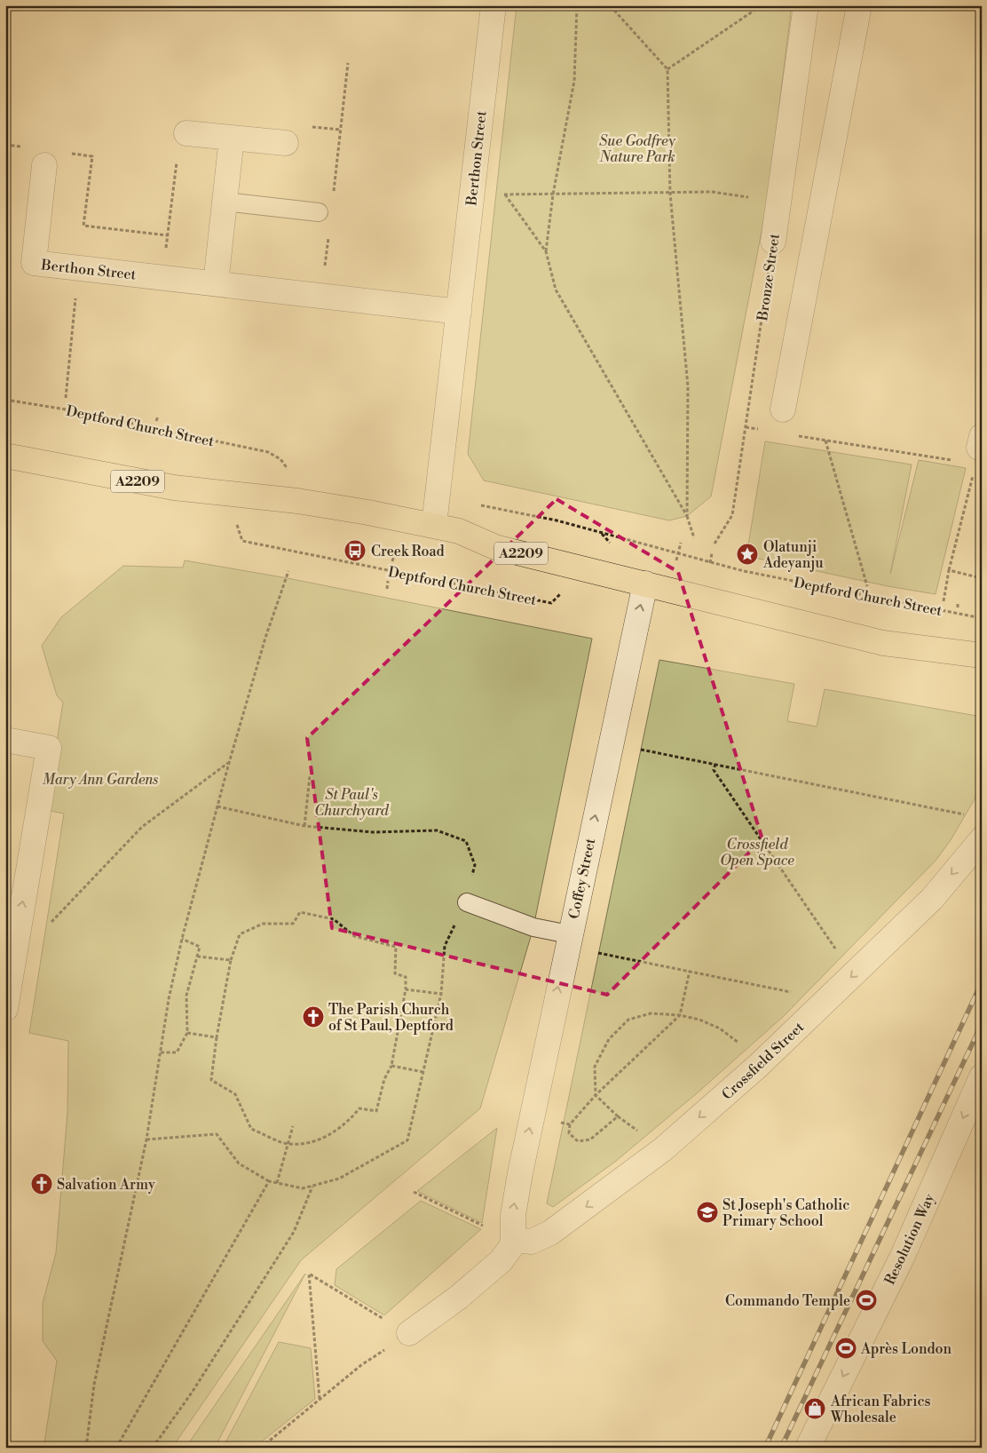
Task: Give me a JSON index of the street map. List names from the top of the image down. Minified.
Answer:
{"streets":{"main road":["A2209"],"street":["Berthon Street","Bronze Street","Coffey Street","Crossfield Street","Resolution Way"],"path":["Deptford Church Street"]},"crossings":[["Berthon Street","A2209"],["Deptford Church Street","A2209"],["Coffey Street","Crossfield Street"]],"one_way":["Coffey Street","Crossfield Street","Resolution Way"],"parks":["Sue Godfrey Nature Park","Mary Ann Gardens","St Paul's Churchyard","Crossfield Open Space"],"places":{"bus stop":["Creek Road"],"place":["Olatunji Adeyanju"],"church":["The Parish Church of St Paul, Deptford","Salvation Army"],"school or university":["St Joseph's Catholic Primary School"],"sports":["Commando Temple","Après London"],"shop":["African Fabrics Wholesale"]}}
